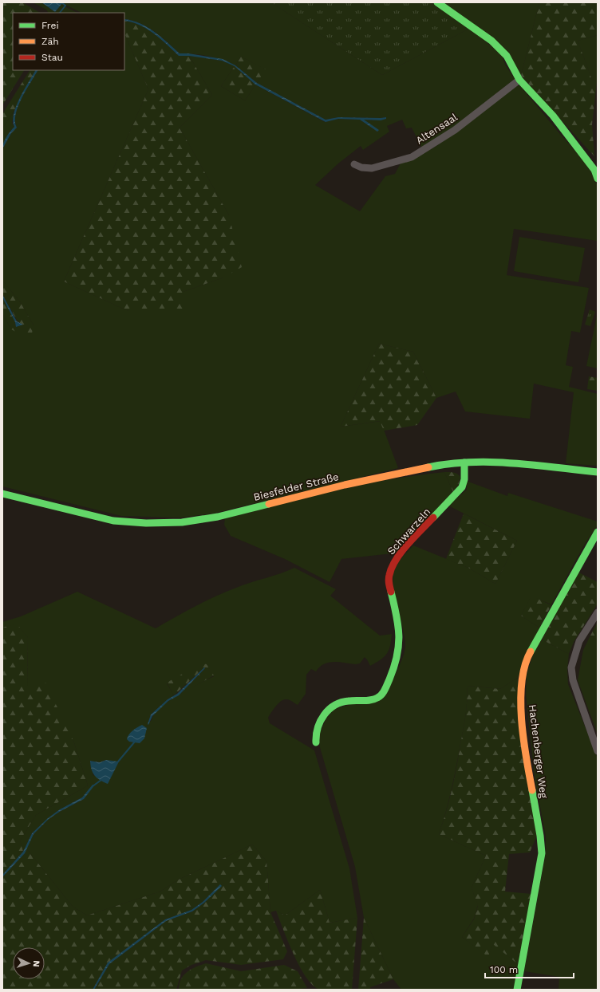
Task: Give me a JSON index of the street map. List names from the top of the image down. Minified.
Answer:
{"streets":{"street":["Altensaal","Biesfelder Straße","Schwarzeln","Hachenberger Weg"]},"crossings":[["Biesfelder Straße","Schwarzeln"]],"legend":["Frei","Zäh","Stau"],"scale_bar":"100 m","north":"right"}
